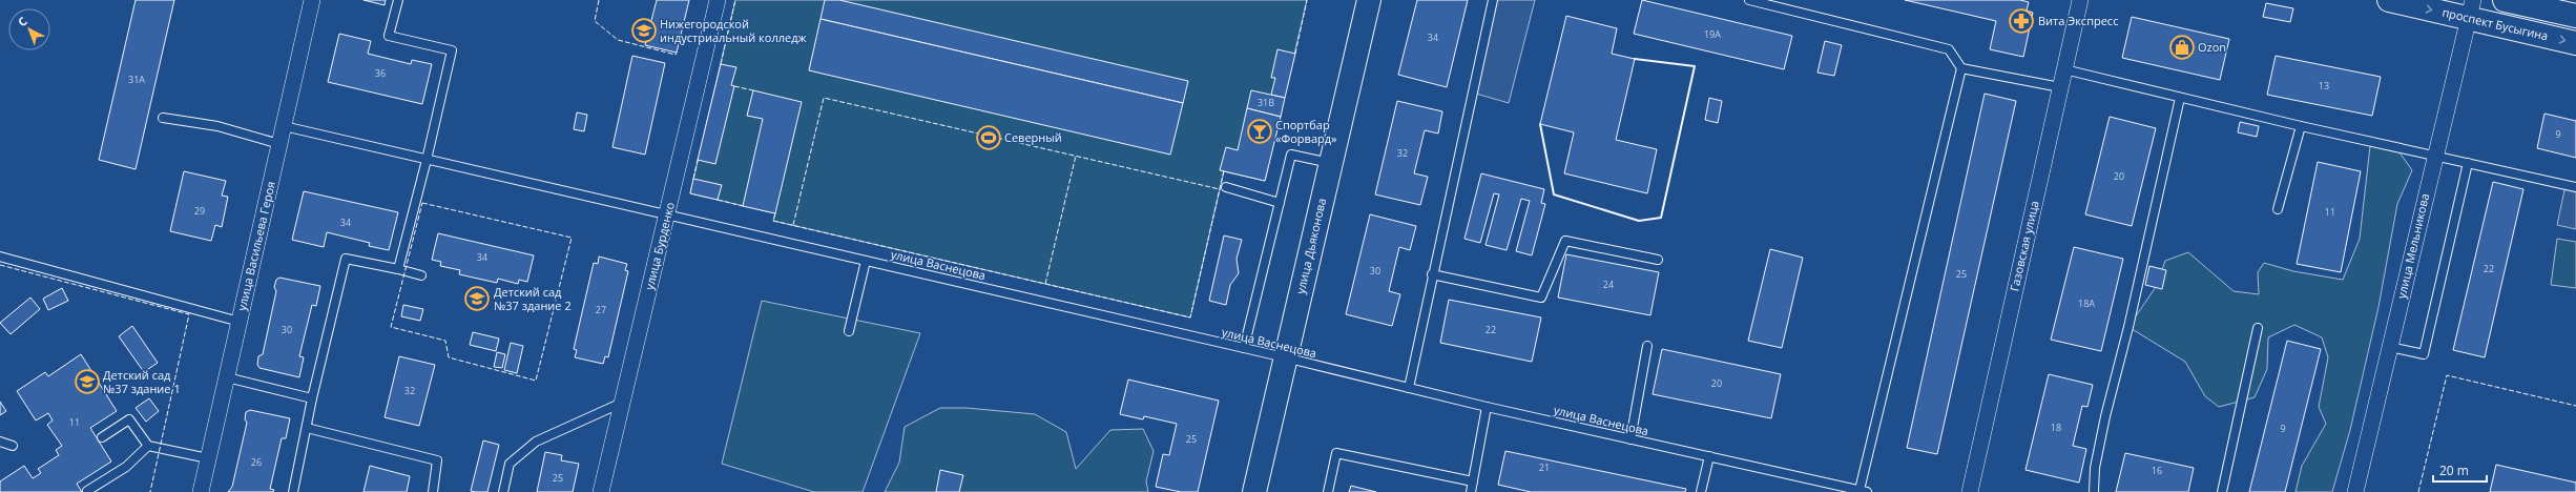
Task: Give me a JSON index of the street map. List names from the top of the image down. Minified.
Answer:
{"streets":{"main road":["проспект Бусыгина","улица Дьяконова"],"street":["улица Васильева Героя","улица Бурденко","Газовская улица","улица Мельникова"],"lane":["улица Васнецова"]},"crossings":[["проспект Бусыгина","улица Мельникова"],["улица Васильева Героя","улица Васнецова"],["улица Бурденко","улица Васнецова"],["улица Дьяконова","улица Васнецова"]],"places":{"pharmacy":["Вита Экспресс"],"school or university":["Нижегородской индустриальный колледж","Детский сад №37 здание 2","Детский сад №37 здание 1"],"shop":["Ozon"],"bar":["Спортбар «Форвард»"],"sports":["Северный"]},"house_numbers":["19А","34","36","31А","13","31В","9","32","20","29","11","34","34","22","30","25","24","18А","27","30","22","20","32","11","18","9","25","26","21","16","25"],"scale_bar":"20 m","north":"top left"}
